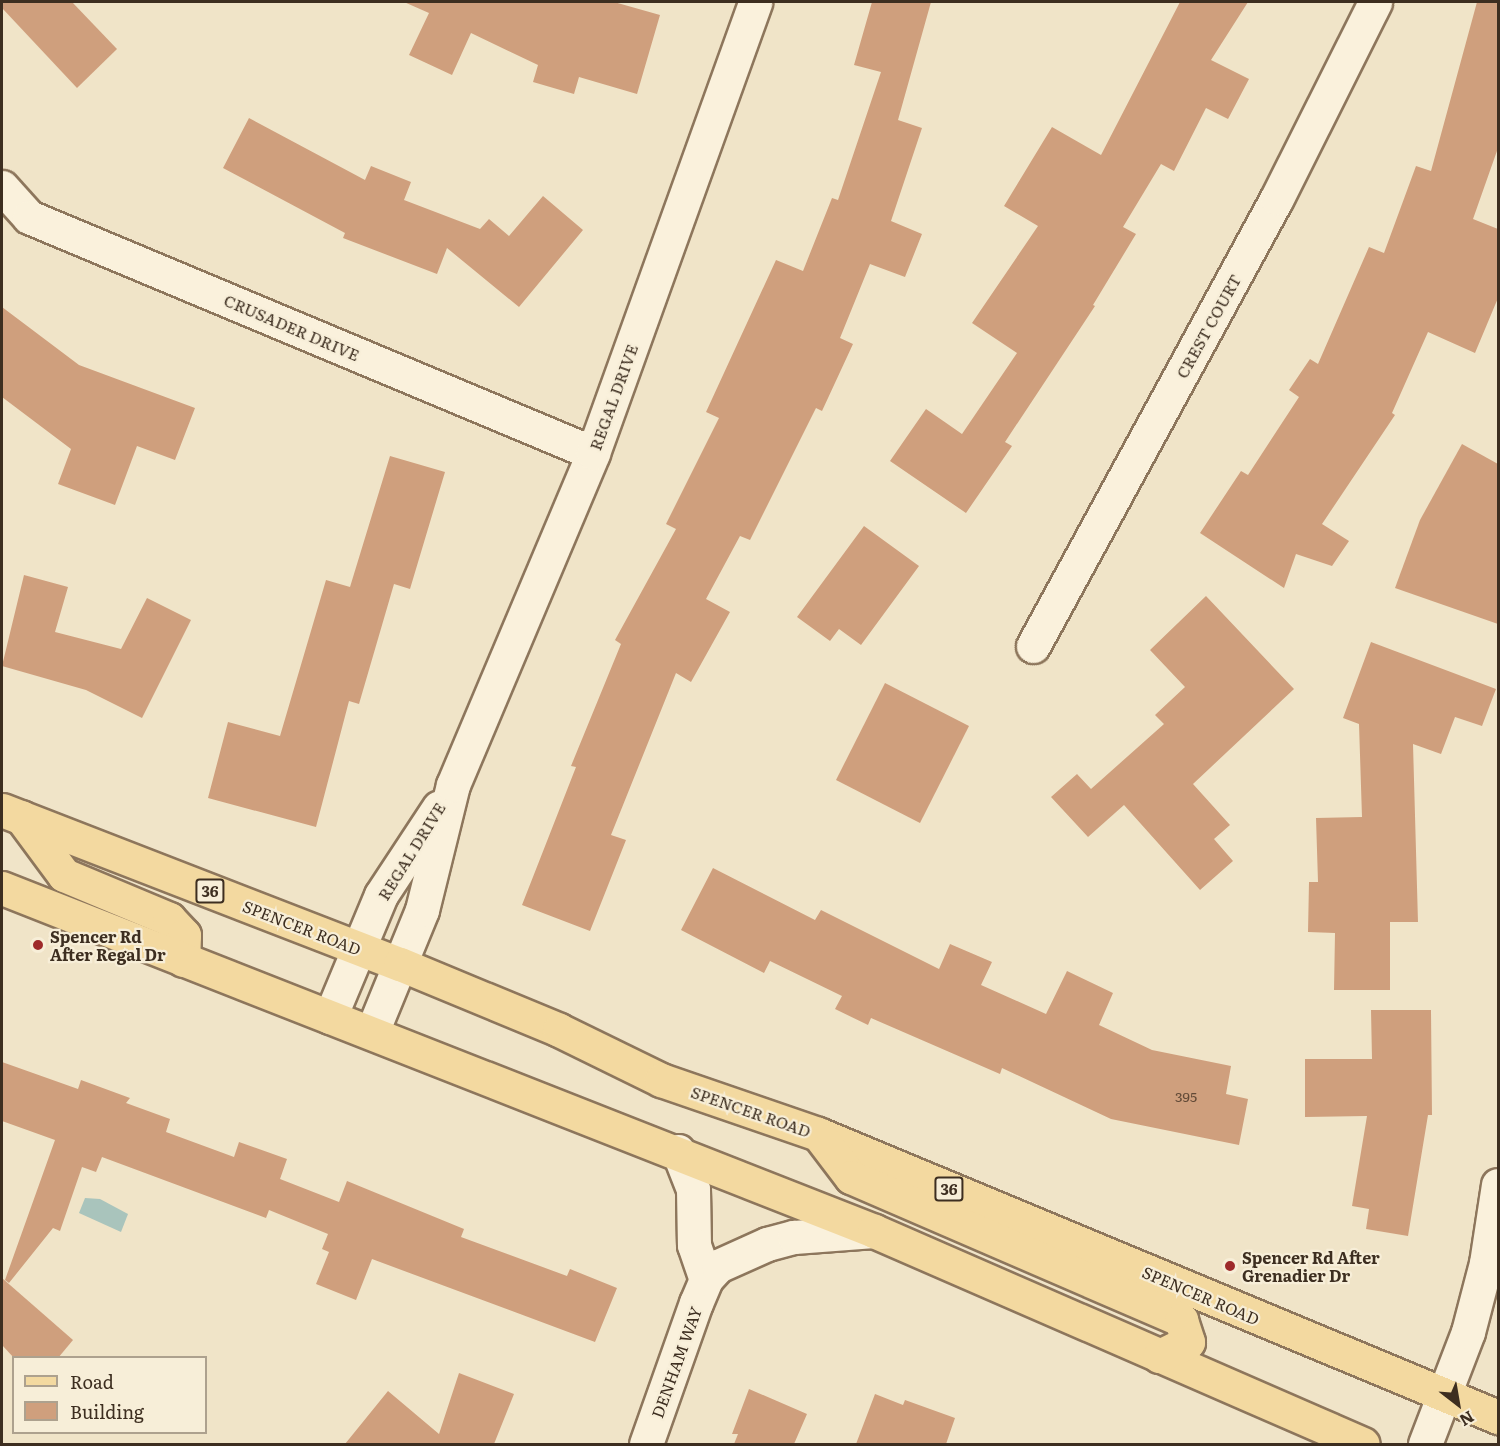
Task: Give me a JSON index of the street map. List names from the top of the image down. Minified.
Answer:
{"streets":{"main road":["36","SPENCER ROAD"],"street":["CREST COURT","CRUSADER DRIVE","REGAL DRIVE","DENHAM WAY"]},"crossings":[["CRUSADER DRIVE","REGAL DRIVE"],["REGAL DRIVE","SPENCER ROAD"]],"places":["Spencer Rd After Regal Dr","Spencer Rd After Grenadier Dr"],"house_numbers":["395"],"legend":["Road","Building"],"north":"bottom right"}
